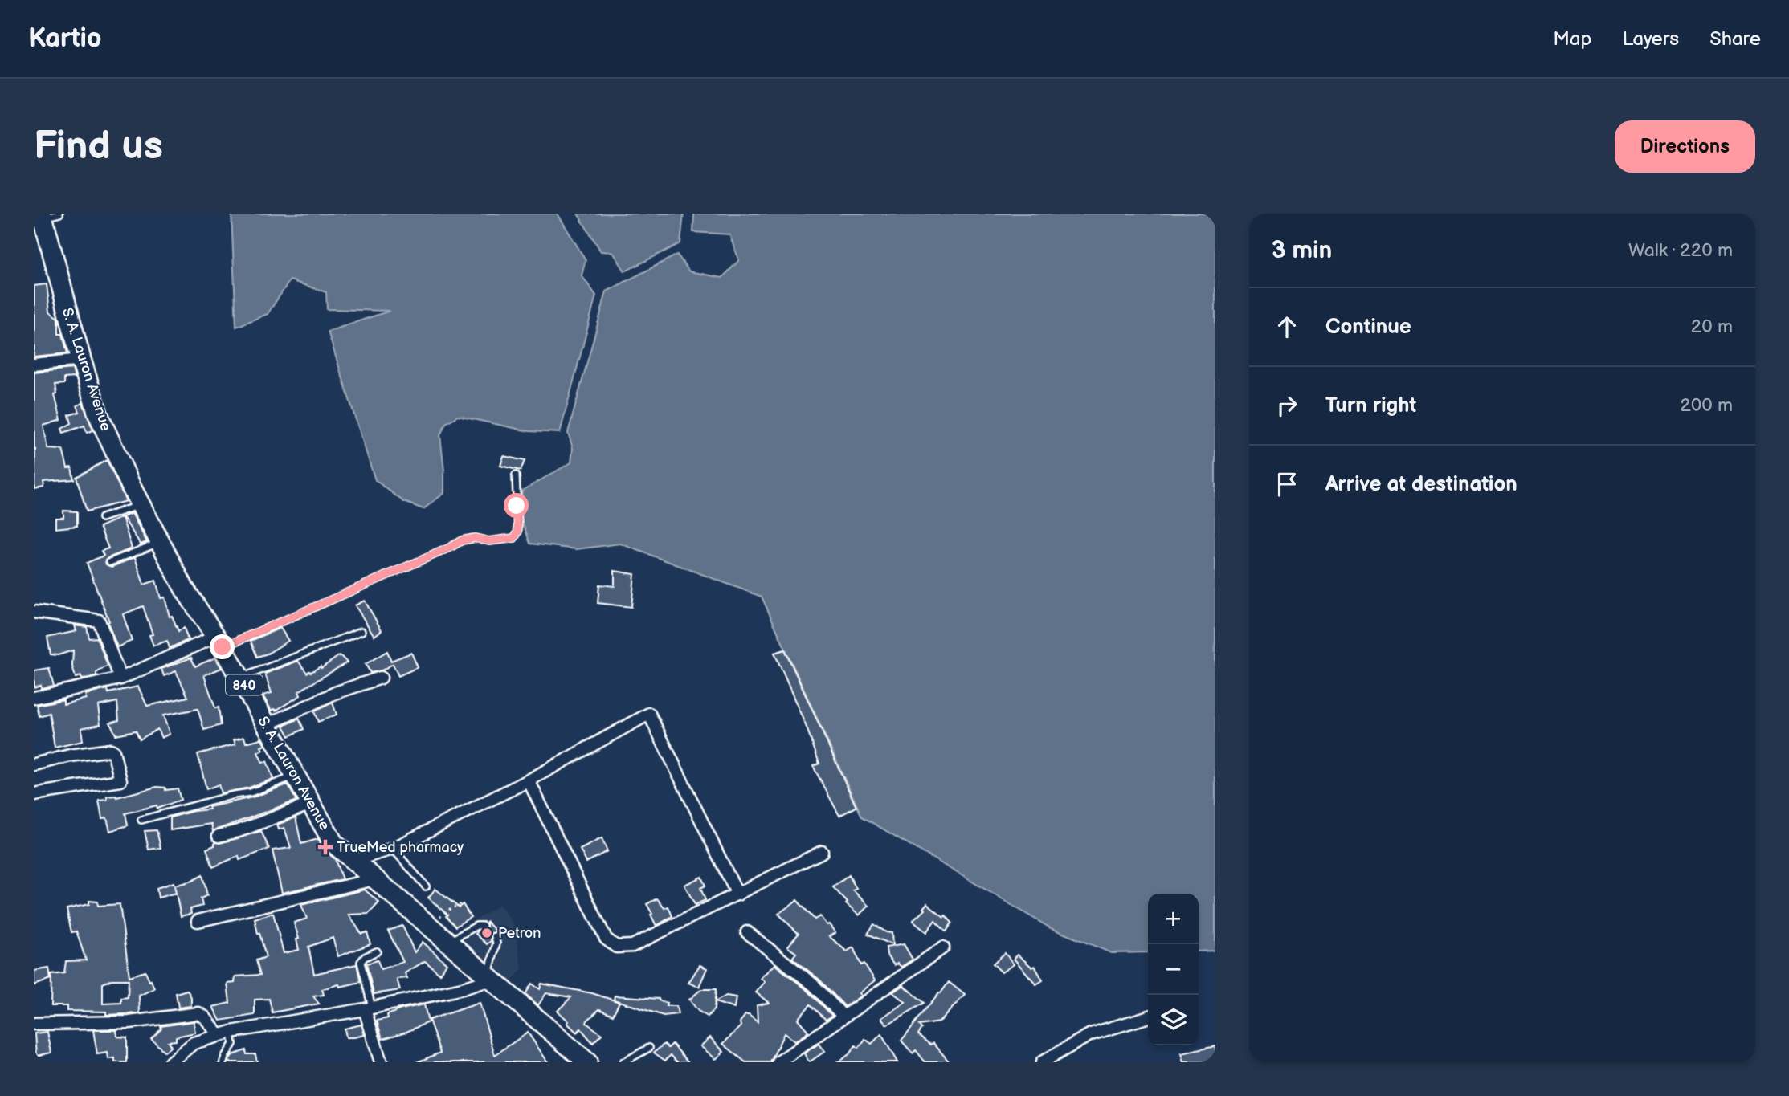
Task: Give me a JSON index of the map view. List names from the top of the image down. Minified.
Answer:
{"streets":{"highway":["S. A. Lauron Avenue","840"]},"places":{"health":["TrueMed pharmacy"],"other":["Petron"]},"page":{"header":"Kartio","nav":["Map","Layers","Share"],"buttons":"Directions","title":"Find us","heading":["3 min","Walk · 220 m"],"list":[["Continue","20 m"],["Turn right","200 m"],"Arrive at destination"],"map_buttons":["+","−"]}}
